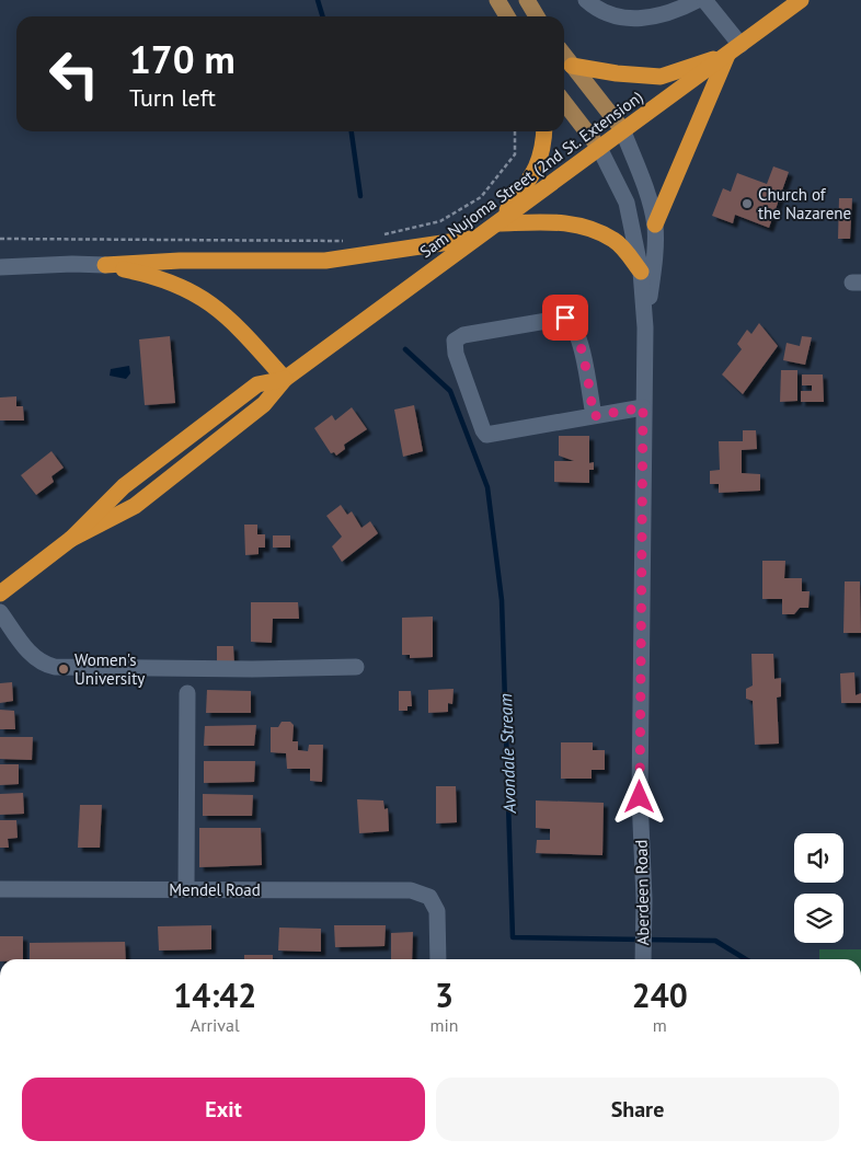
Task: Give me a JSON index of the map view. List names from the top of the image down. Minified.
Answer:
{"streets":{"highway":["Sam Nujoma Street (2nd St. Extension)"],"street":["Mendel Road","Aberdeen Road"]},"crossings":[["Sam Nujoma Street (2nd St. Extension)","Aberdeen Road"]],"water":["Avondale Stream"],"places":["Church of the Nazarene","Women's University"],"page":{"turn":["170 m","Turn left"],"eta":["14:42","Arrival","3","min","240","m"],"buttons":["Exit","Share"]}}
